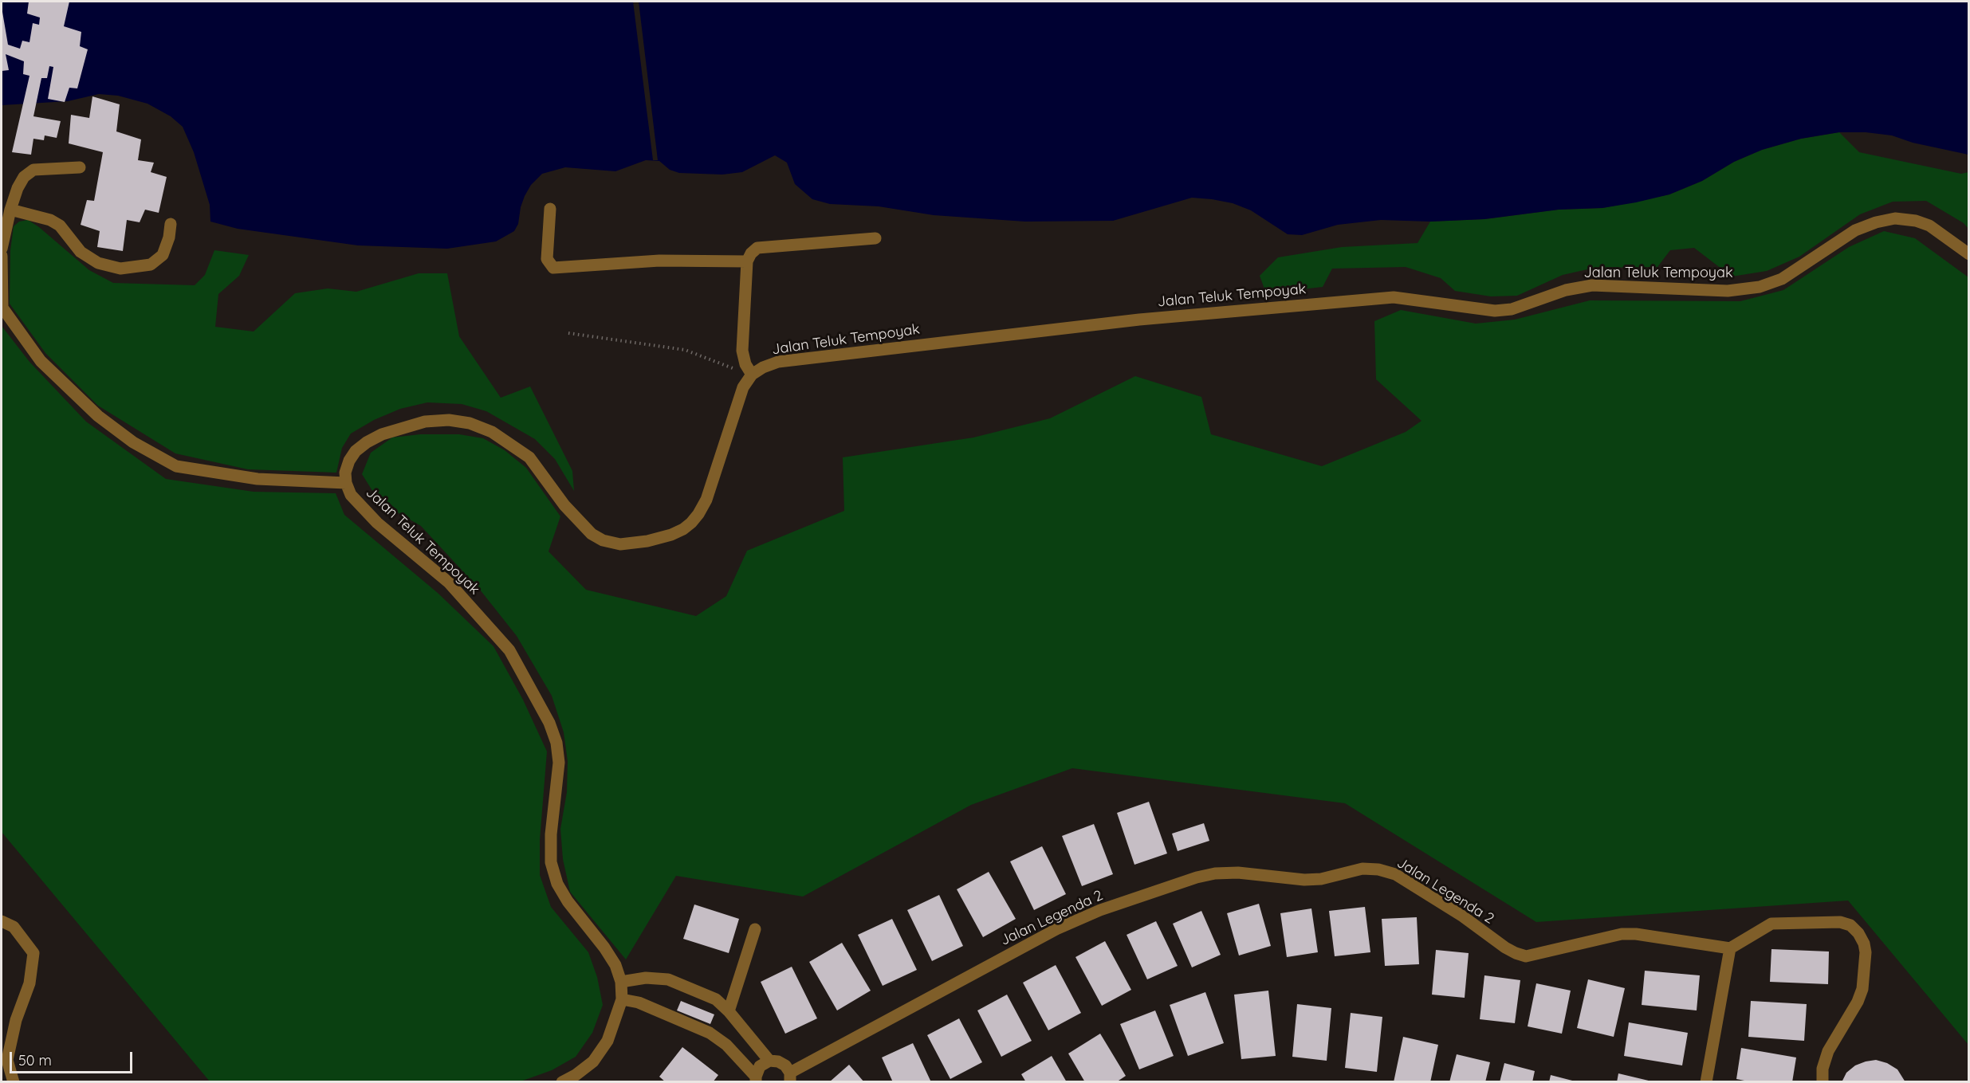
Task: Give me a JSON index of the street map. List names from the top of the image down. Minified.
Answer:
{"streets":{"street":["Jalan Teluk Tempoyak","Jalan Legenda 2"]},"scale_bar":"50 m"}
